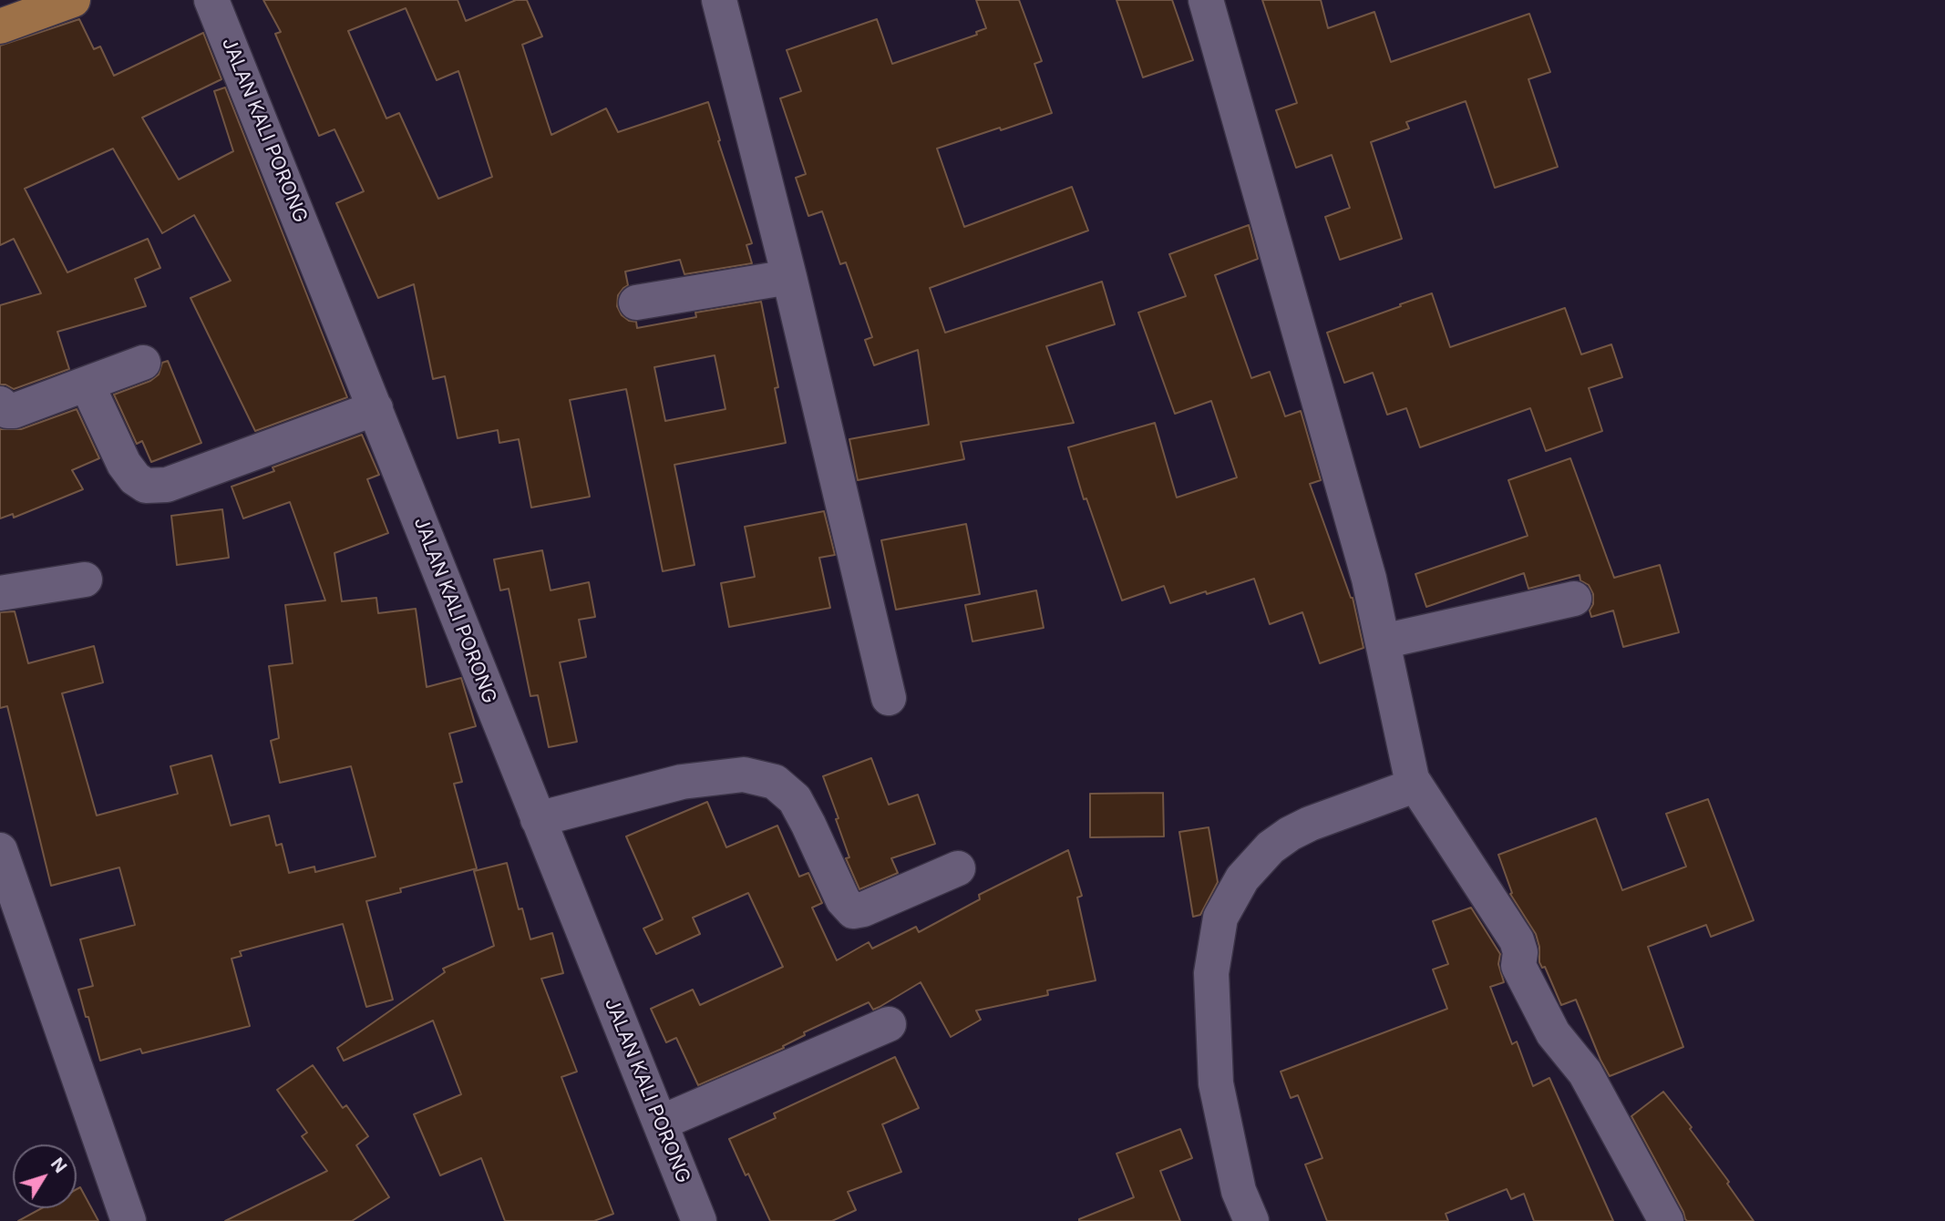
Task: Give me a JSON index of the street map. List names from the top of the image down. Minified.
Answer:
{"streets":{"street":["JALAN KALI PORONG"]},"north":"top right"}
